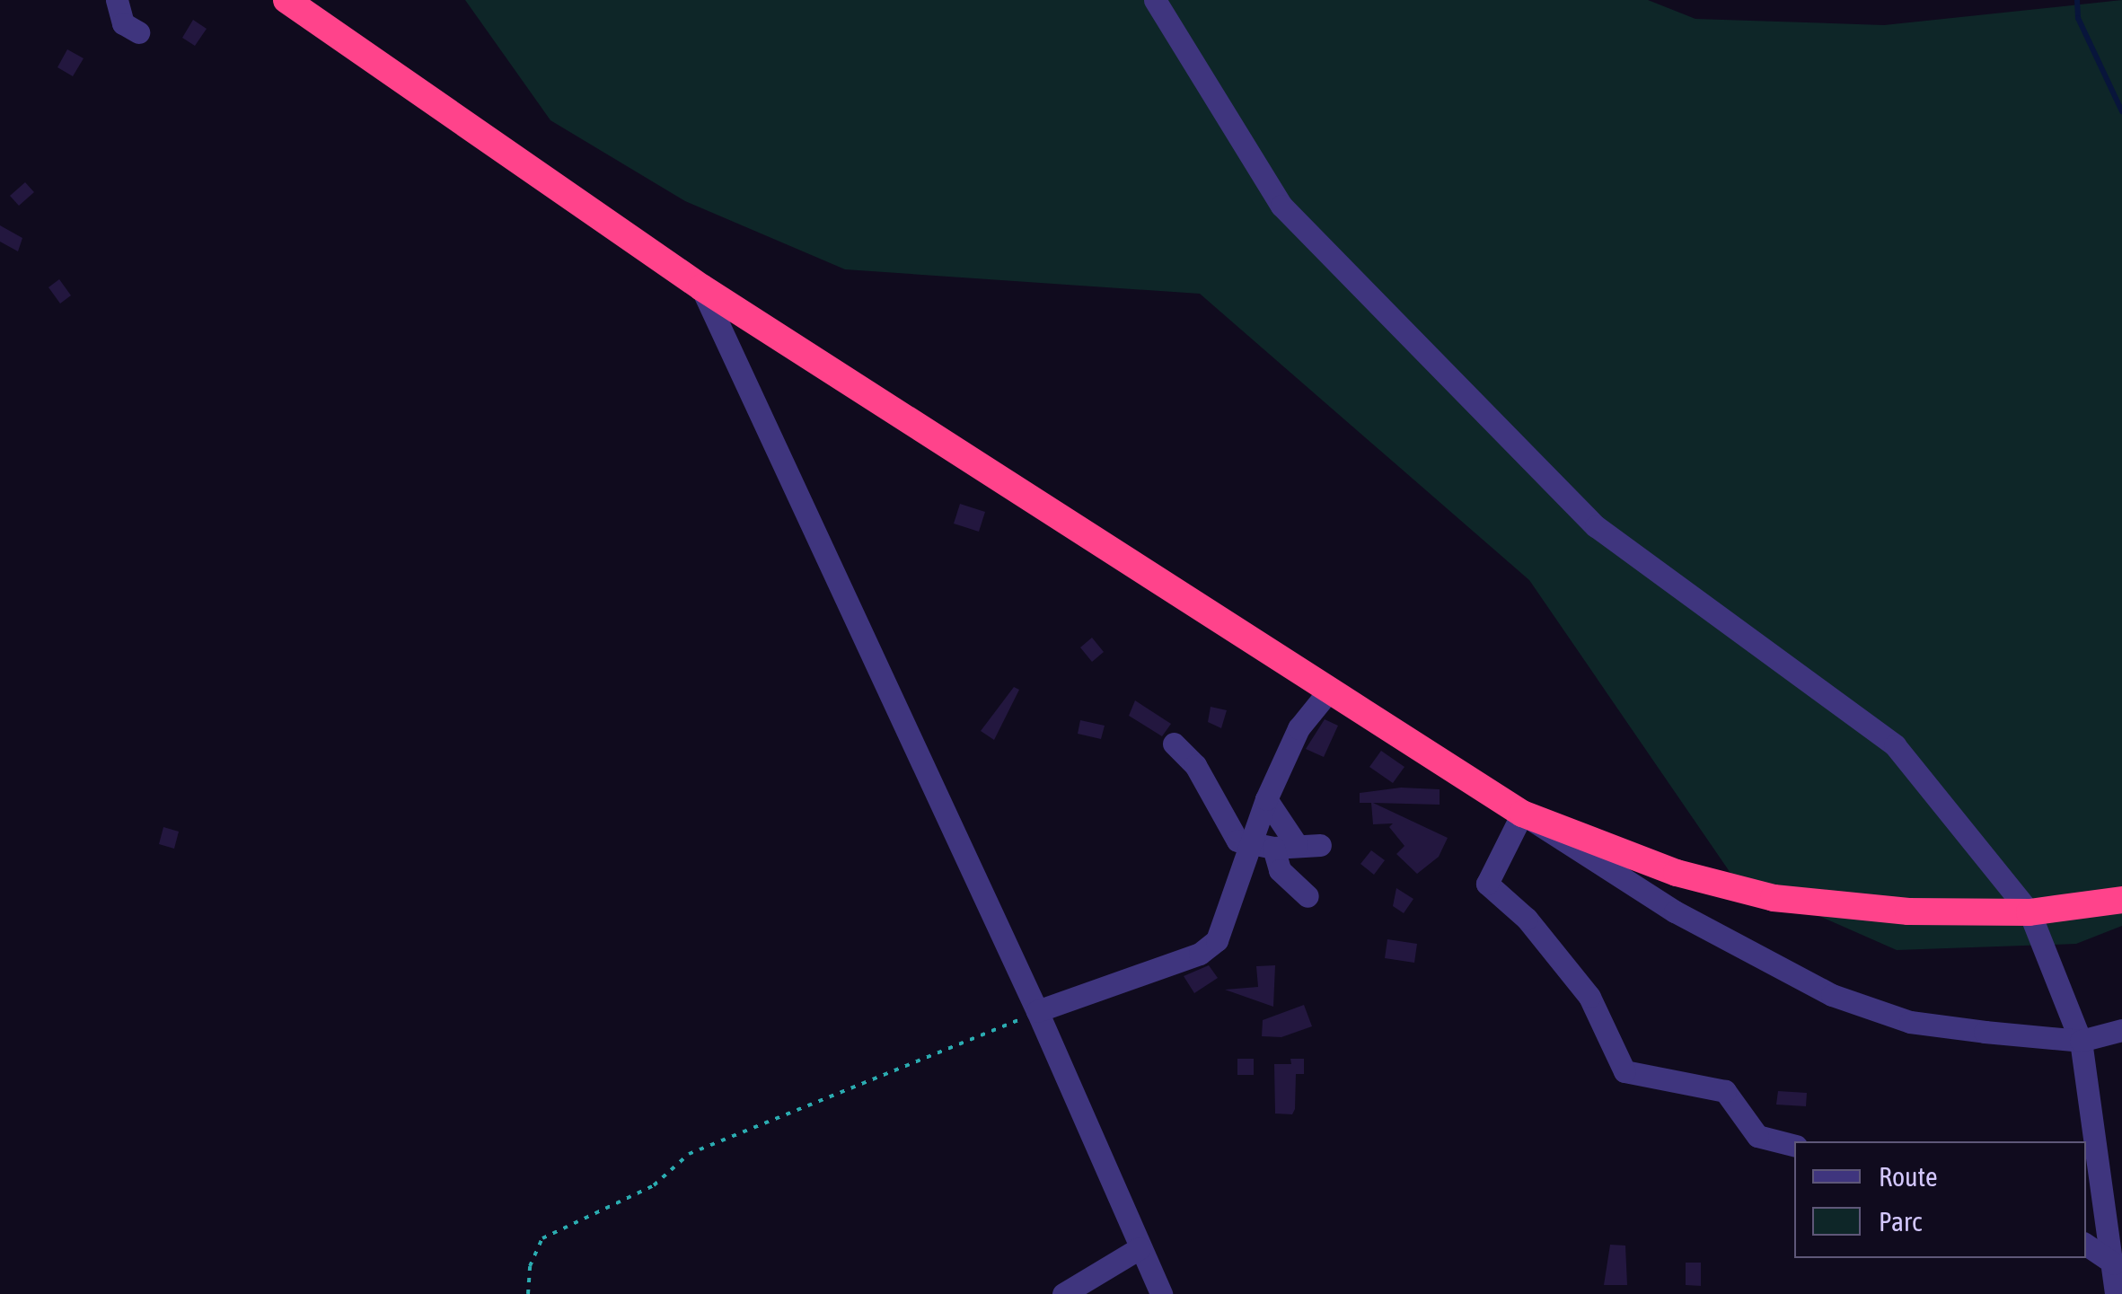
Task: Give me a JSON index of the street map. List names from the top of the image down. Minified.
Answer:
{"legend":["Route","Parc"]}
